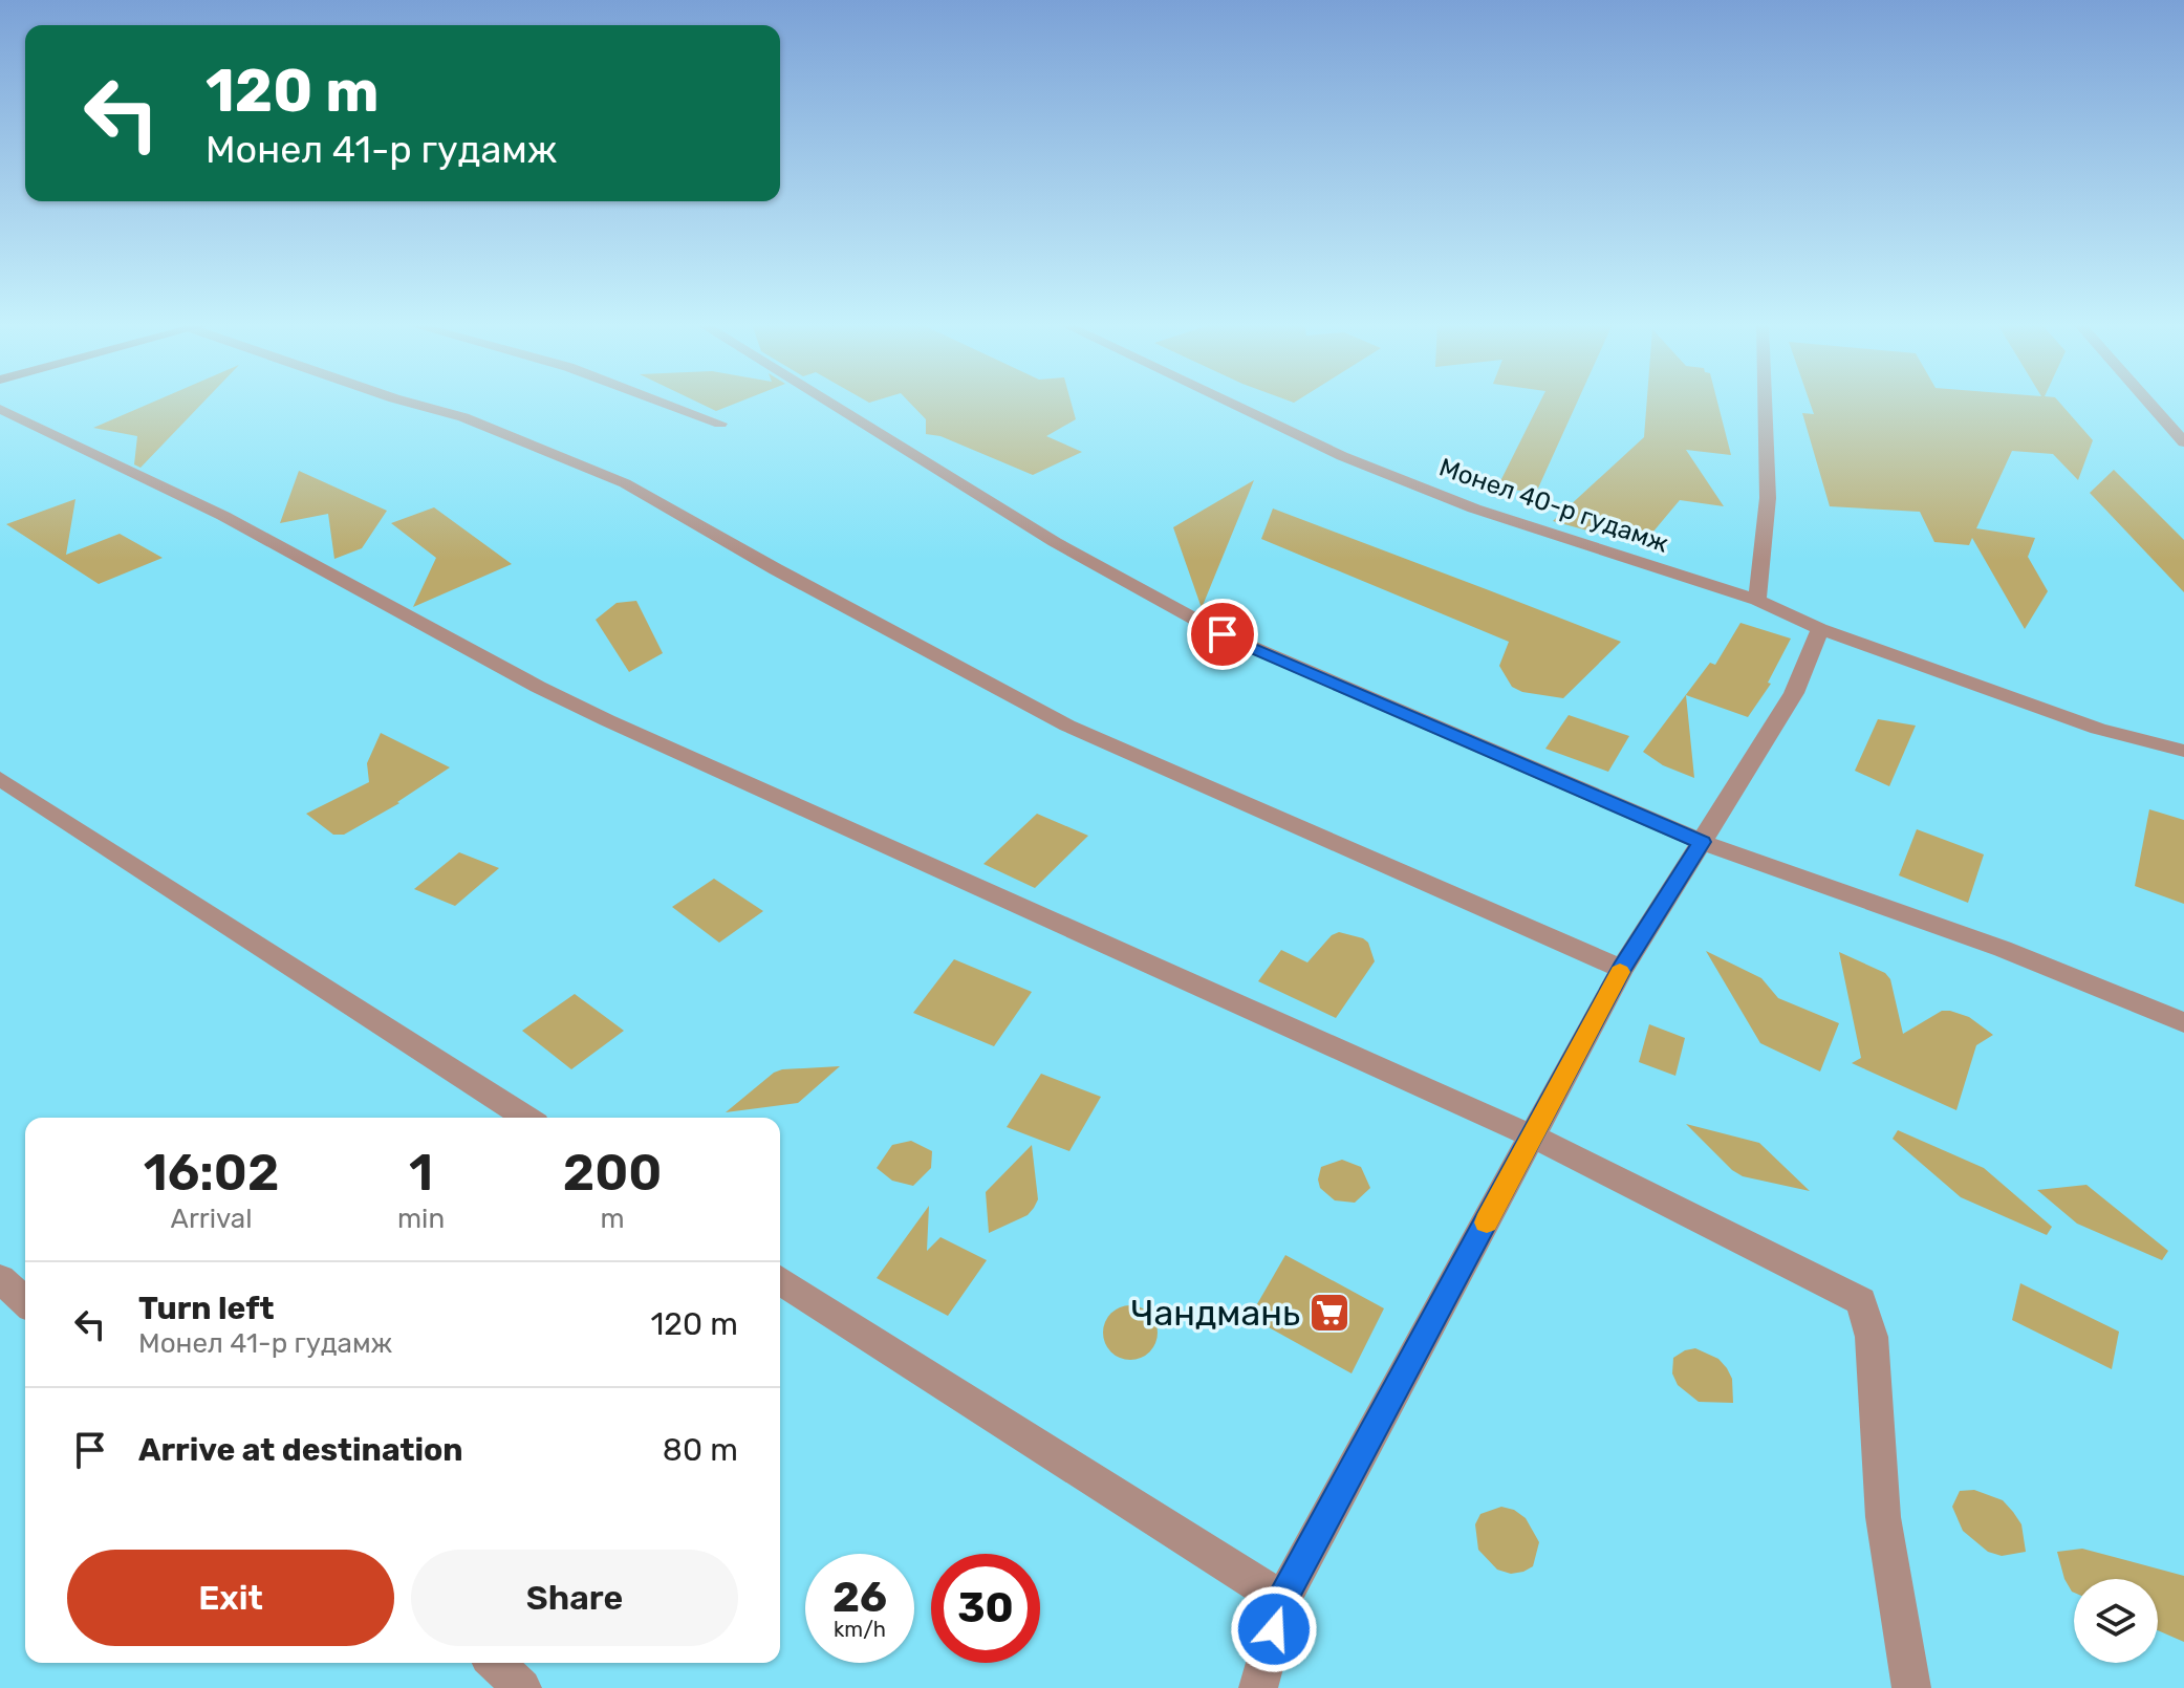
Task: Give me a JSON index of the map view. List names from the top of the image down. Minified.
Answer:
{"streets":{"street":["Монел 40-р гудамж"]},"places":{"supermarket":["Чандмань"]},"page":{"turn":["120 m","Монел 41-р гудамж"],"eta":["16:02","Arrival","1","min","200","m"],"list":[{"name":"Turn left","note":"Монел 41-р гудамж","value":"120 m"},{"name":"Arrive at destination","value":"80 m"}],"buttons":["Exit","Share"],"speed":"26 km/h","limit":"30"}}
